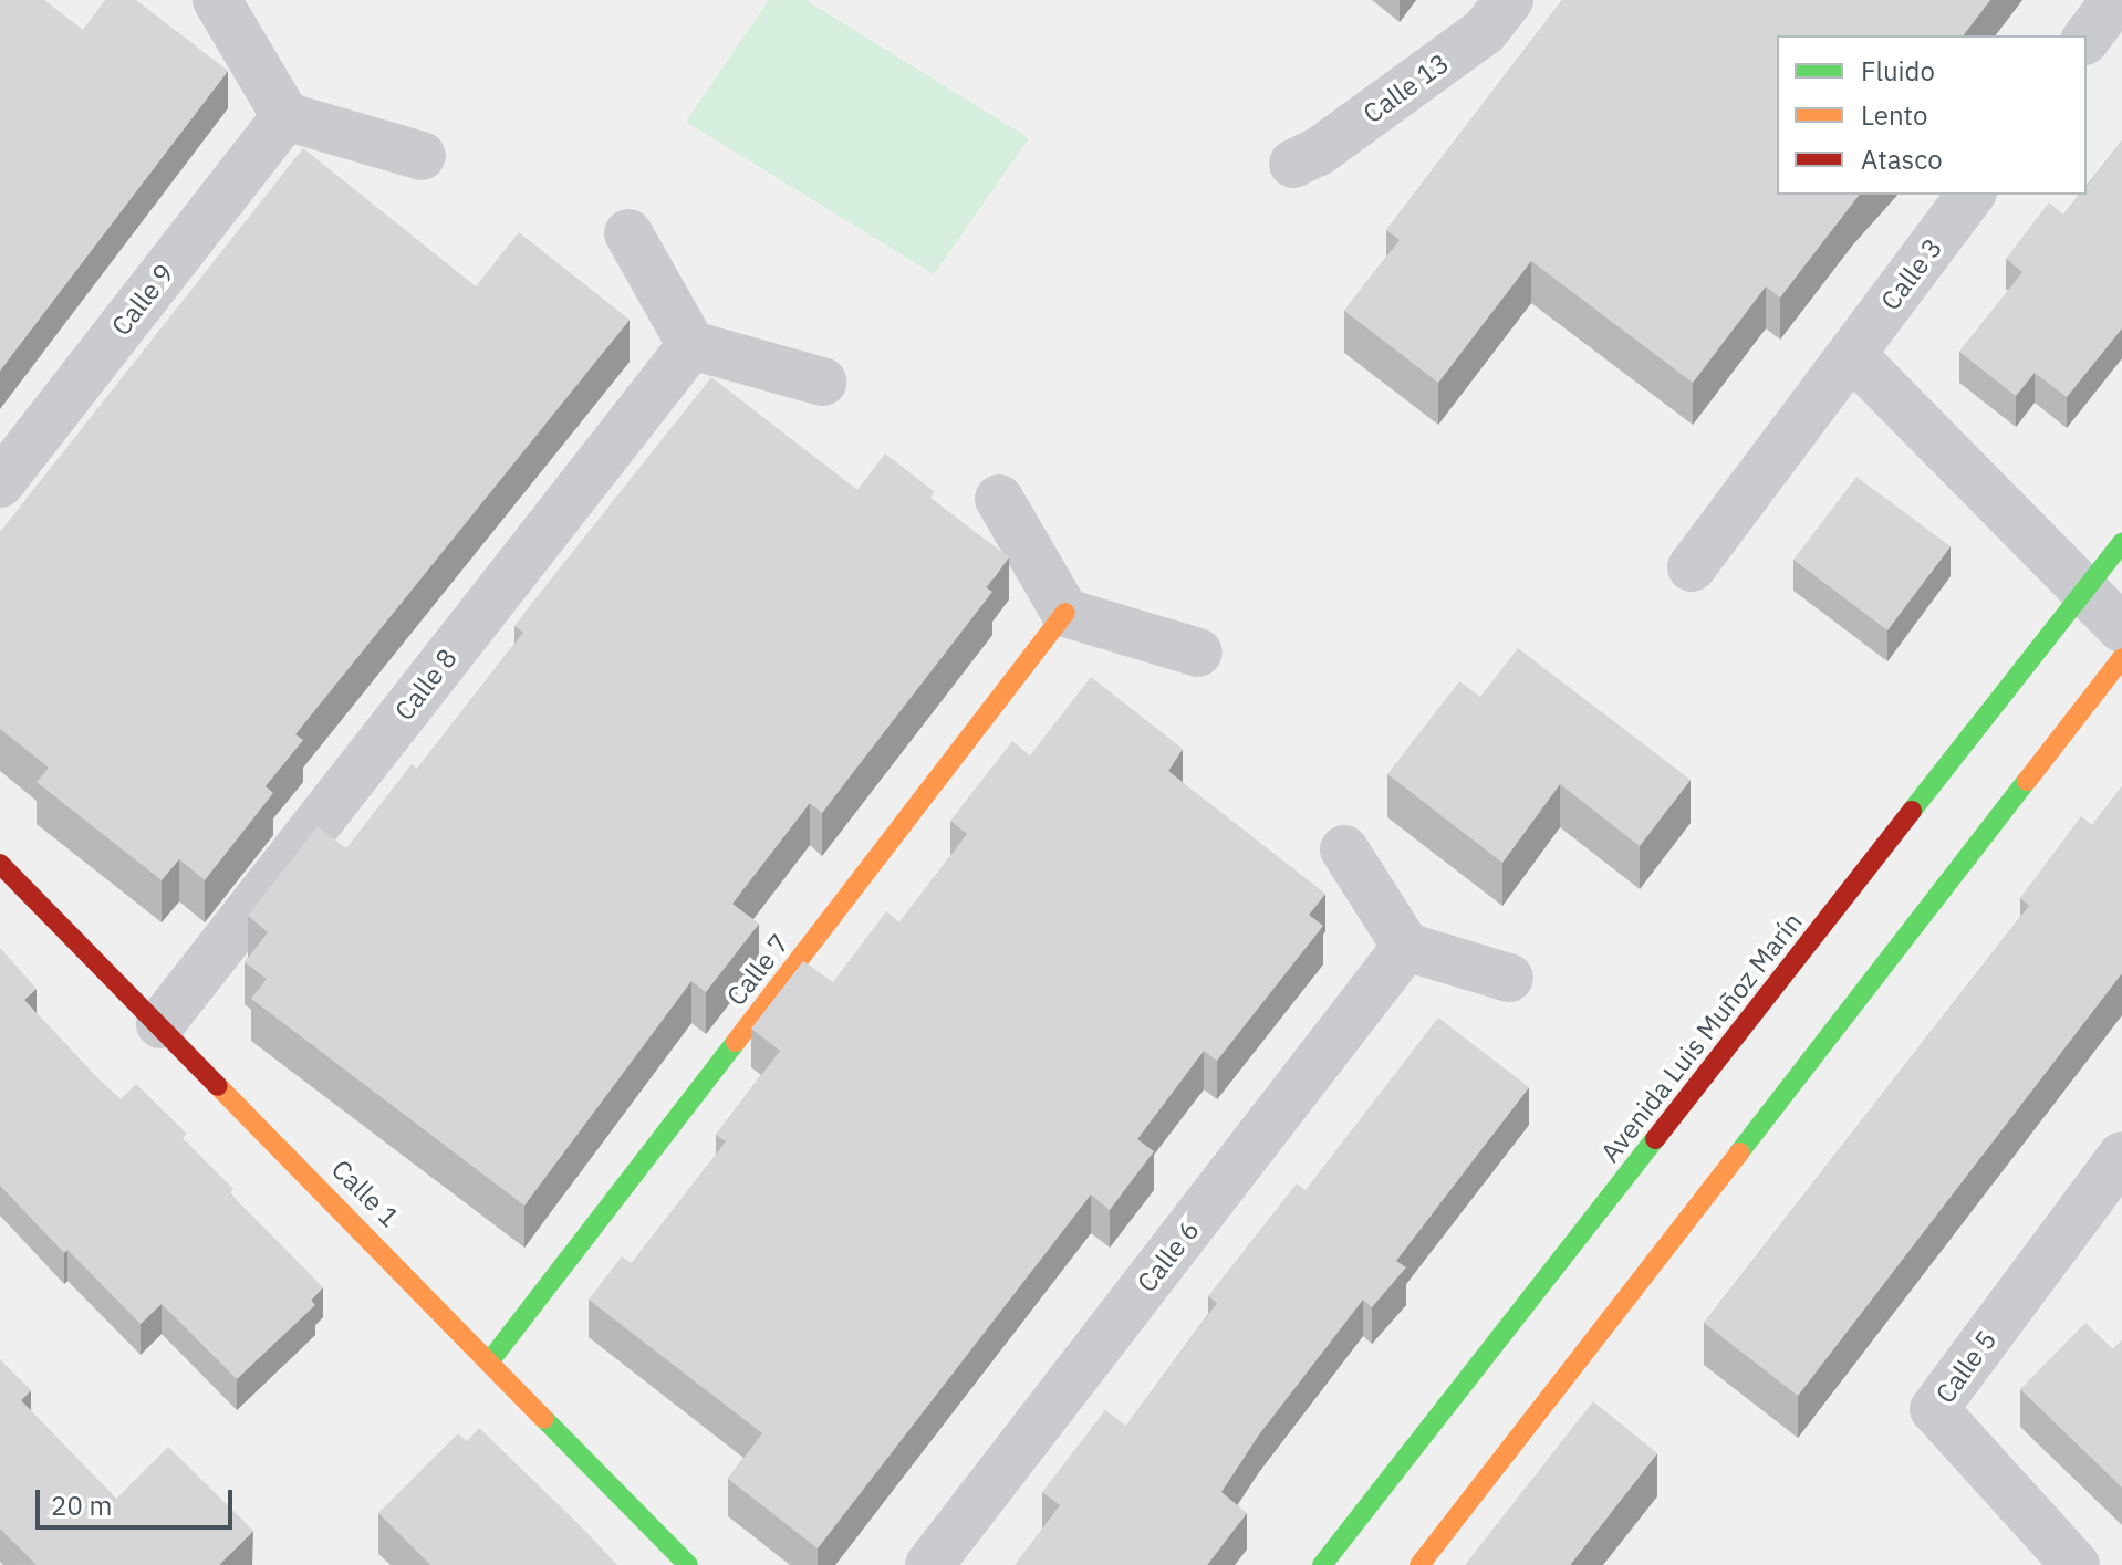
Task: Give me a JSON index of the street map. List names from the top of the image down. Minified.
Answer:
{"streets":{"main road":["Calle 7","Avenida Luis Muñoz Marín","Calle 1"],"street":["Calle 13","Calle 3","Calle 9","Calle 8","Calle 6","Calle 5"]},"crossings":[["Calle 8","Calle 1"],["Calle 7","Calle 1"]],"legend":["Fluido","Lento","Atasco"],"scale_bar":"20 m"}
